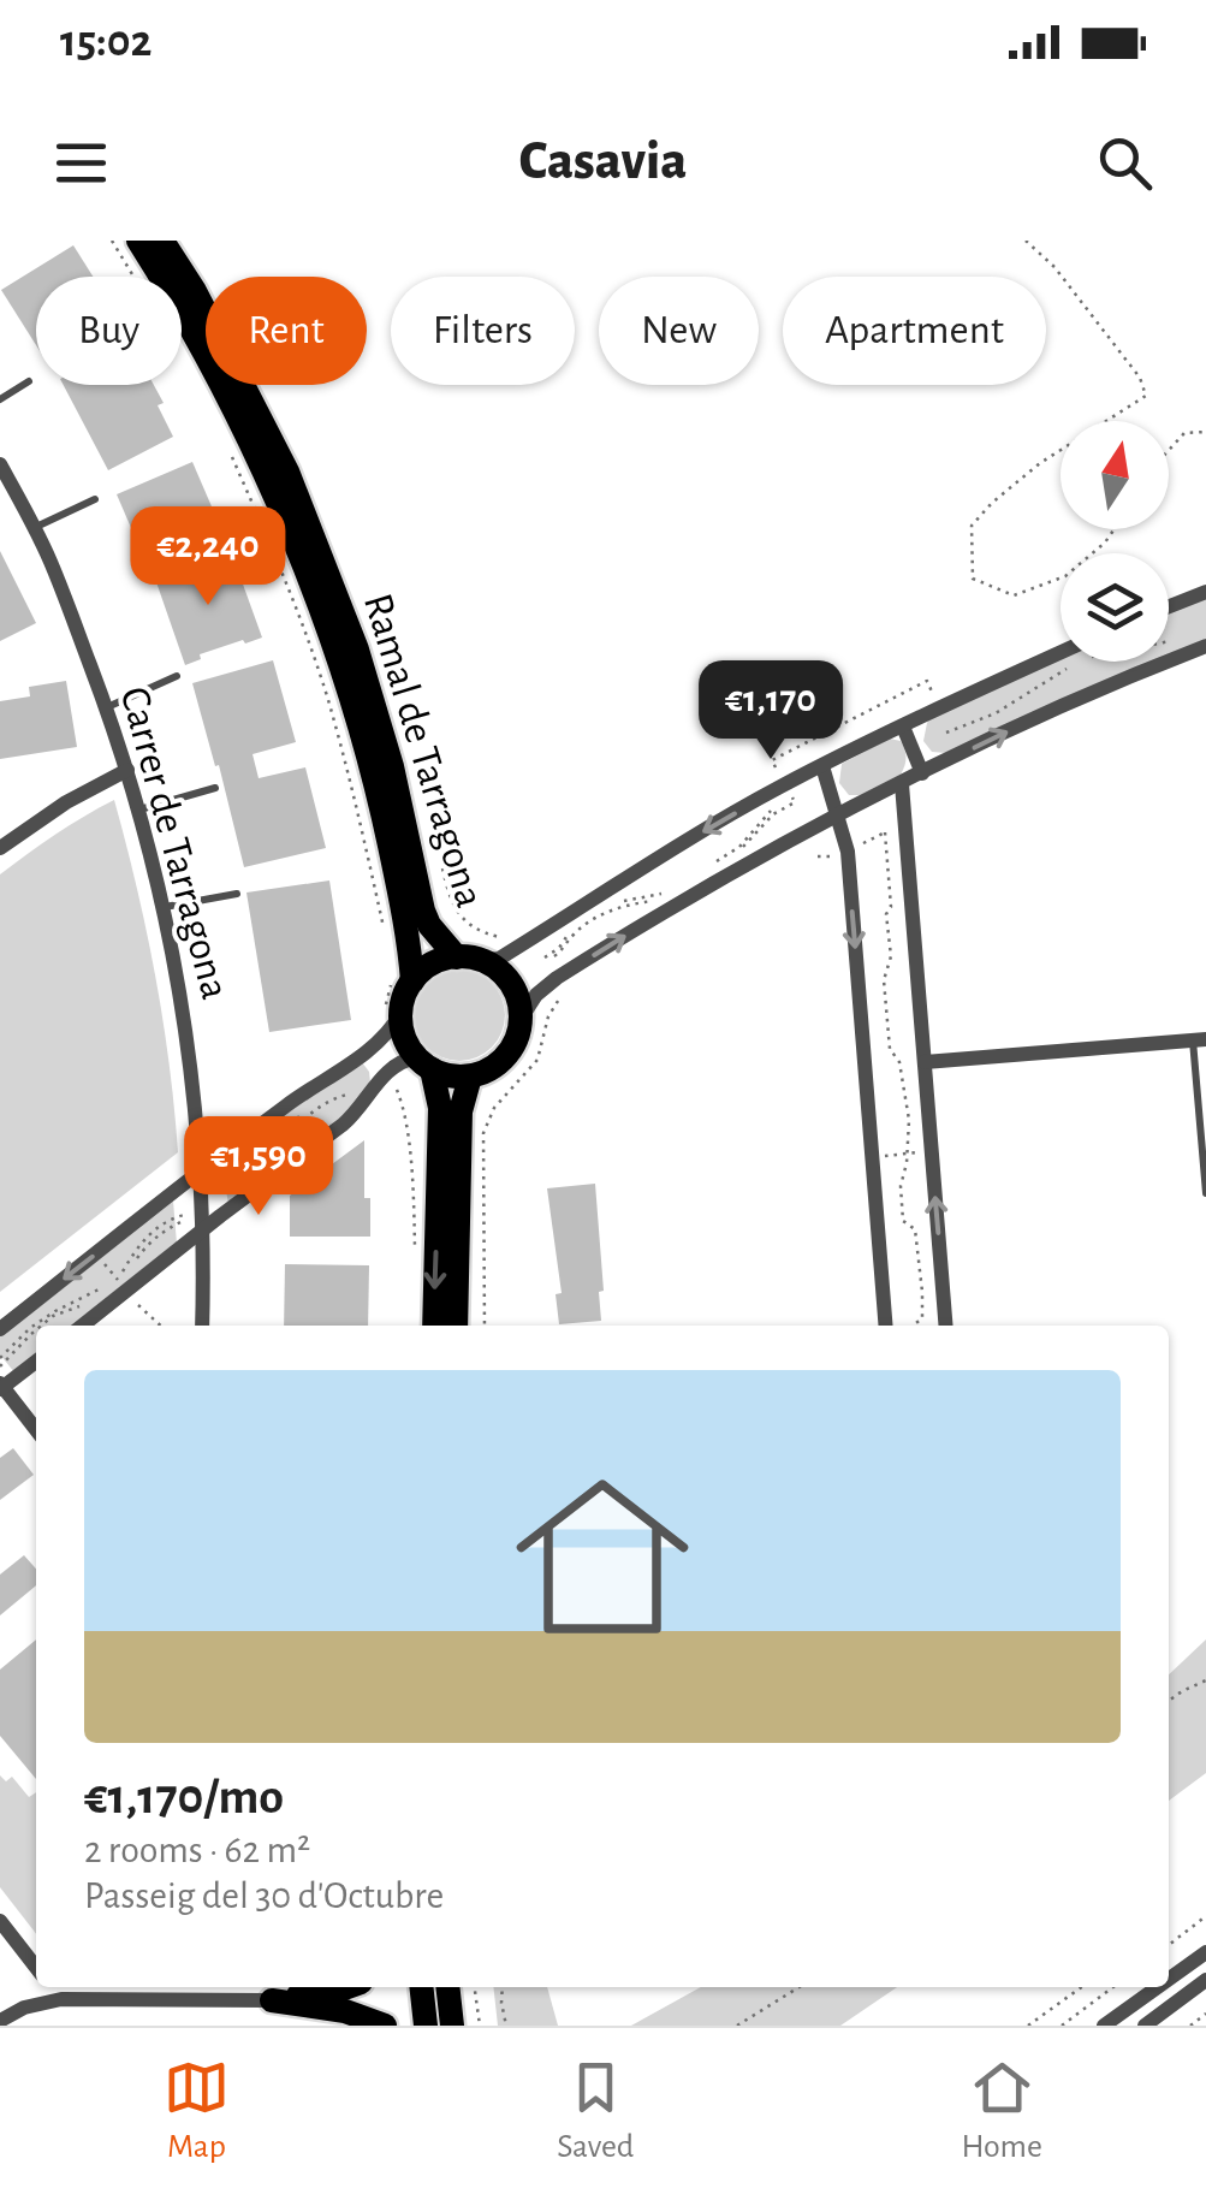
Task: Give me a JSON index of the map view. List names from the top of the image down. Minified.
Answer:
{"streets":{"main road":["Ramal de Tarragona"],"street":["Carrer de Tarragona"]},"north":"top","page":{"status":"15:02","header":"Casavia","chip":["Buy","Rent","Filters","New","Apartment"],"price":["€2,240","€1,170","€1,590"],"list":[{"name":"€1,170/mo","note":"2 rooms · 62 m² · Passeig del 30 d'Octubre"}],"tabs":["Map","Saved","Home"]}}
